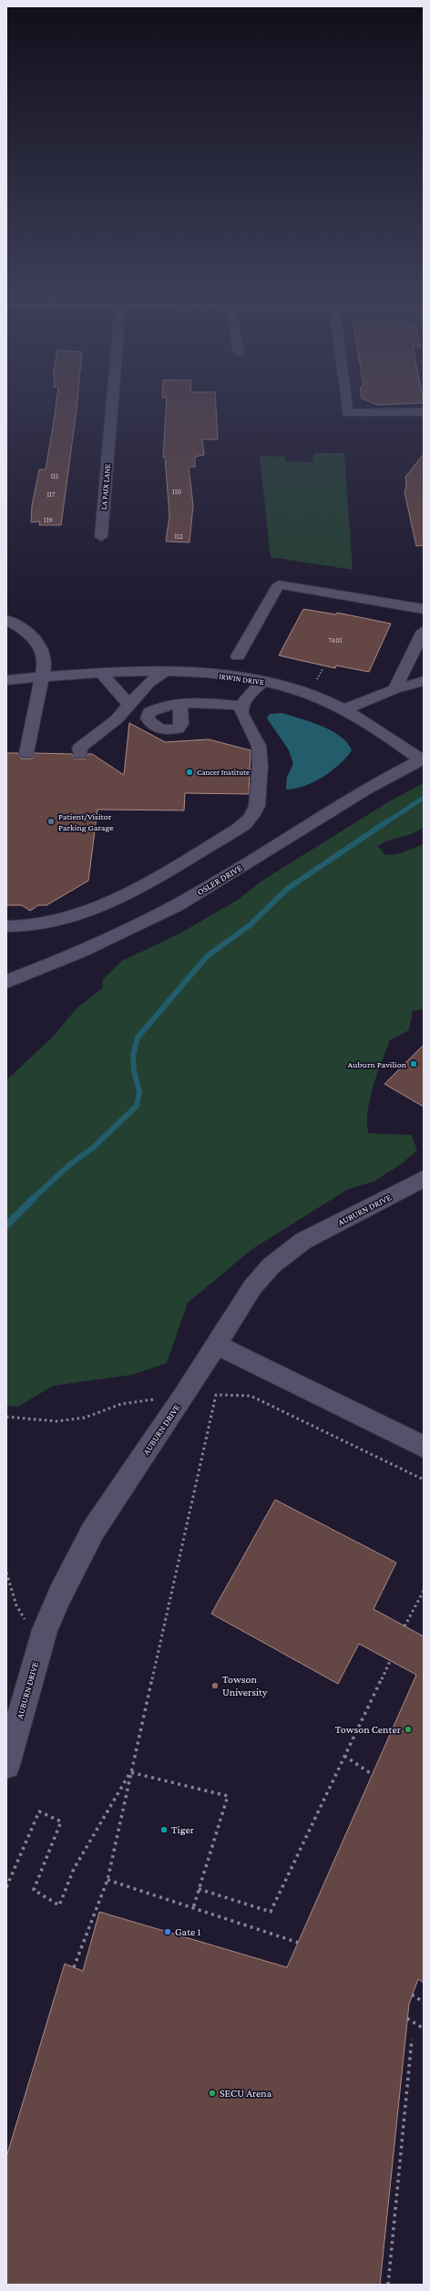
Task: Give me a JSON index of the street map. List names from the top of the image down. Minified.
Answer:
{"streets":{"street":["LA PAIX LANE","IRWIN DRIVE","OSLER DRIVE","AUBURN DRIVE"]},"crossings":[["IRWIN DRIVE","OSLER DRIVE"]],"places":["Cancer Institute","Patient/Visitor Parking Garage","Auburn Pavilion","Towson University","Towson Center","Tiger","Gate 1","SECU Arena"],"house_numbers":["115","110","117","119","112","7401"]}
